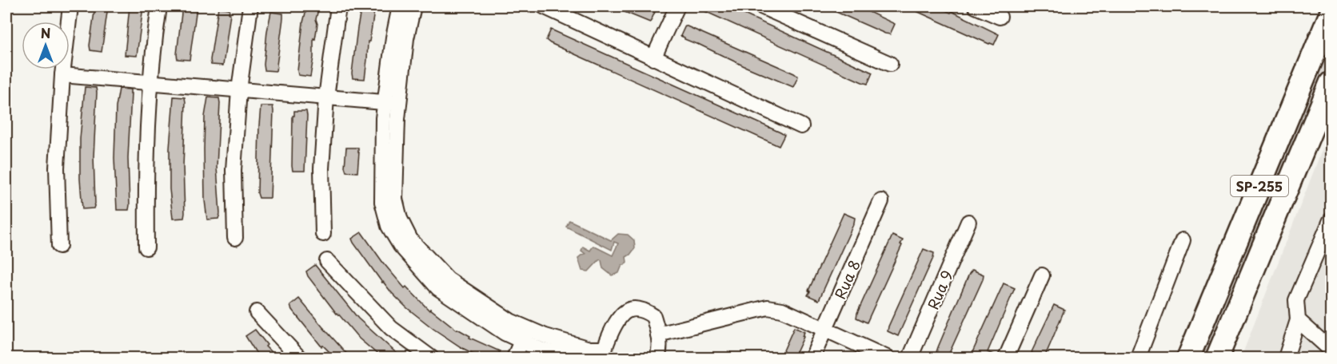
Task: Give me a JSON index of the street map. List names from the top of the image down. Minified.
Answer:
{"streets":{"highway":["SP-255"],"street":["Rua 8","Rua 9"]},"north":"top"}
